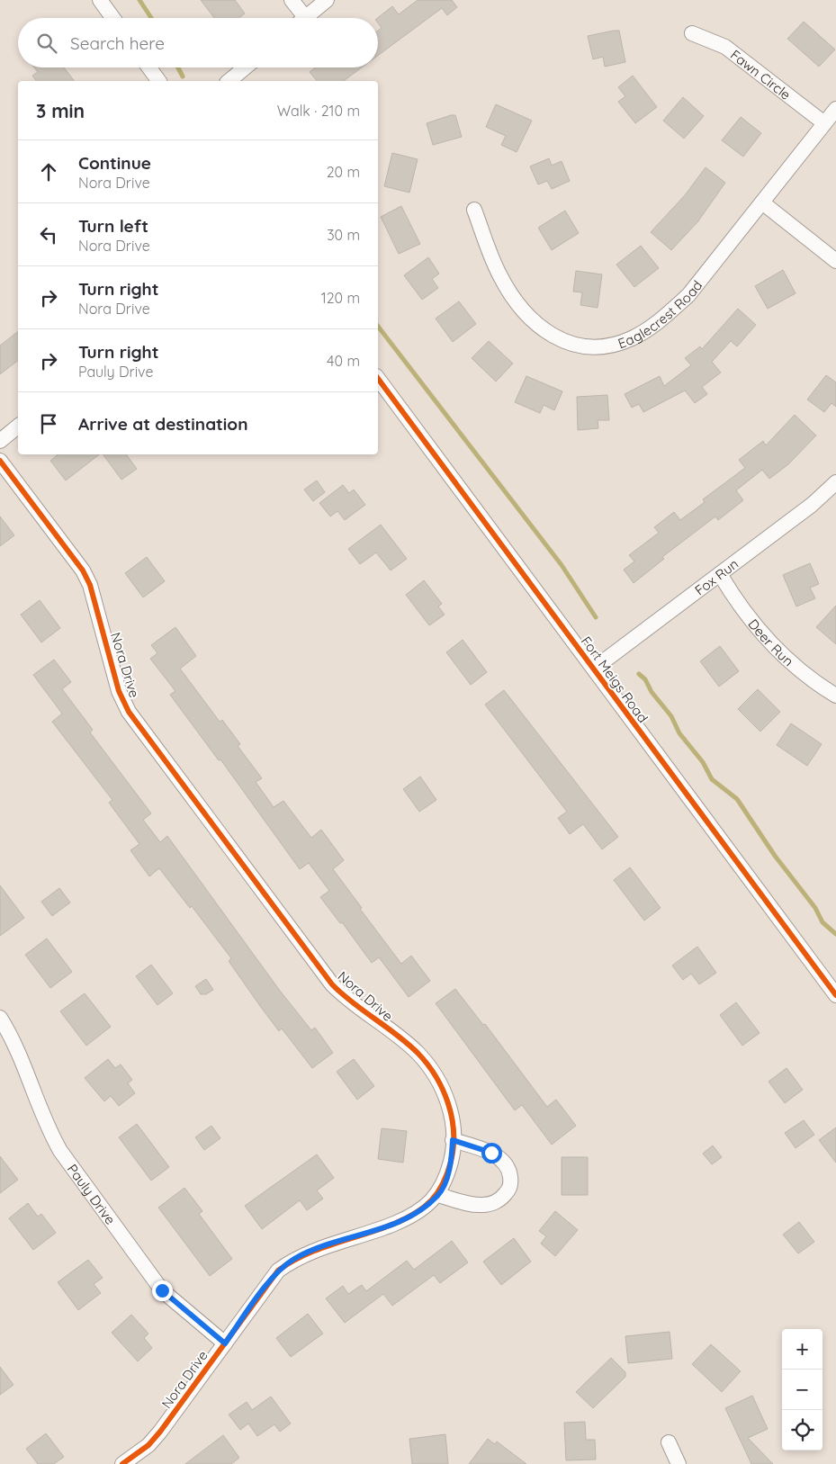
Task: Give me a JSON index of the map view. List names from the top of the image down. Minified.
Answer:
{"streets":{"street":["Fawn Circle","Eaglecrest Road","Fox Run","Deer Run","Nora Drive","Fort Meigs Road","Pauly Drive"]},"crossings":[["Fawn Circle","Eaglecrest Road"],["Fox Run","Deer Run"],["Fox Run","Fort Meigs Road"],["Nora Drive","Pauly Drive"]],"page":{"search":"Search here","heading":["3 min","Walk · 210 m"],"list":[["Continue","Nora Drive","20 m"],["Turn left","Nora Drive","30 m"],["Turn right","Nora Drive","120 m"],["Turn right","Pauly Drive","40 m"],"Arrive at destination"],"map_buttons":["+","−"]}}
